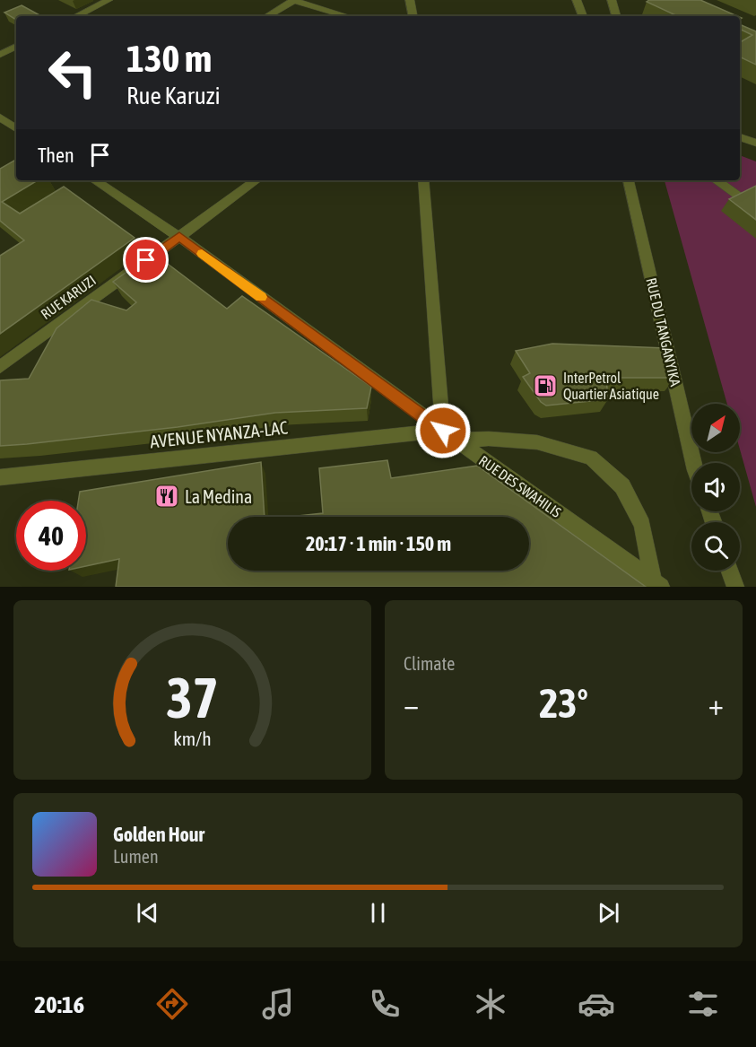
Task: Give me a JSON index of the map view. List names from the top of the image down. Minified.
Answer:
{"streets":{"street":["RUE KARUZI","RUE DU TANGANYIKA","AVENUE NYANZA-LAC","RUE DES SWAHILIS"]},"crossings":[["RUE KARUZI","RUE DES SWAHILIS"],["AVENUE NYANZA-LAC","RUE DES SWAHILIS"]],"places":{"fuel station":["InterPetrol Quartier Asiatique"],"restaurant":["La Medina"]},"north":"top right","page":{"turn":["130 m","Rue Karuzi"],"then":"Then","limit":"40","trip":"20:17 · 1 min · 150 m","tile":"Climate","heat":["−","23°","+"],"song":["Golden Hour","Lumen"],"tabs":"20:16","gauge":["37","km/h"]}}
